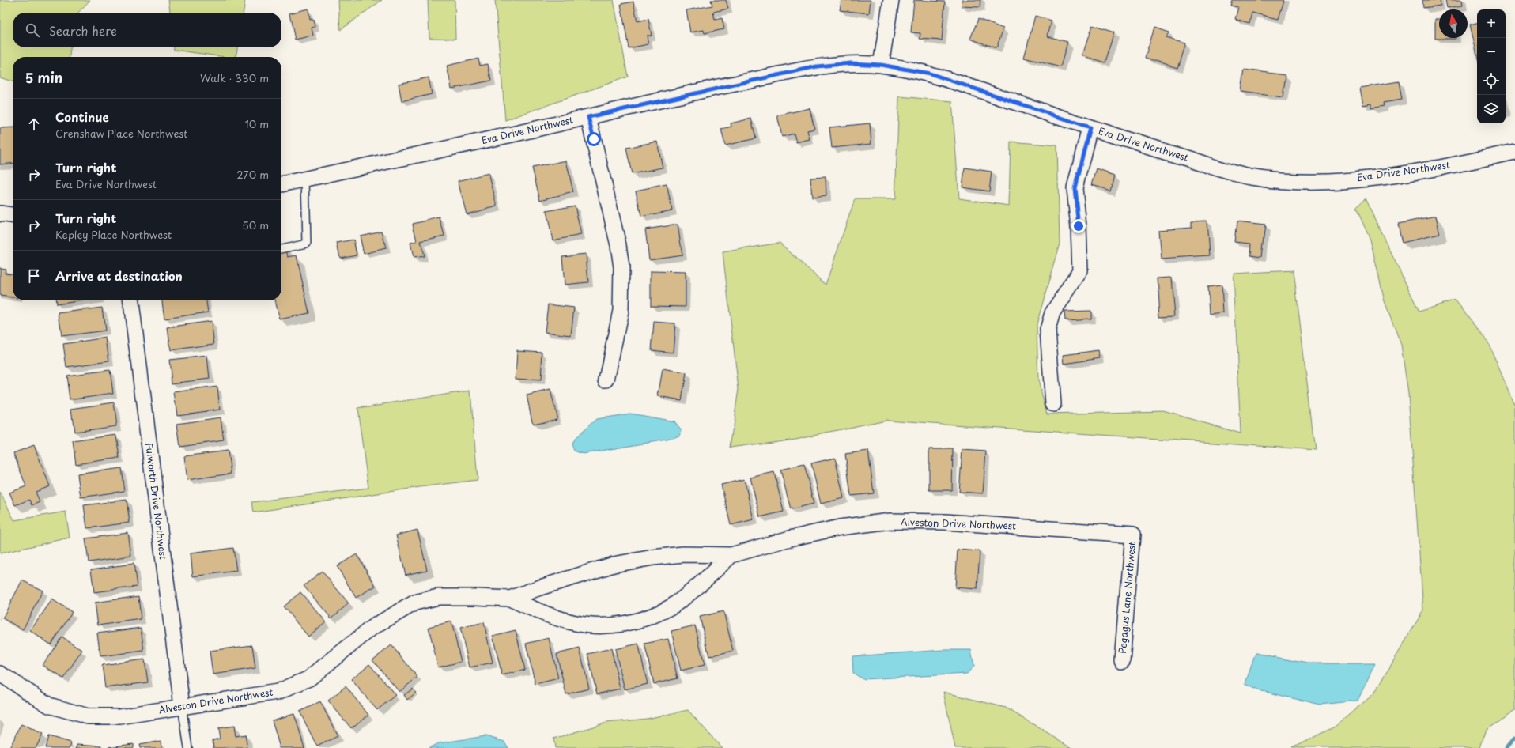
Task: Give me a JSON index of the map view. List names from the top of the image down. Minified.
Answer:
{"streets":{"street":["Eva Drive Northwest","Fulworth Drive Northwest","Alveston Drive Northwest","Pegagus Lane Northwest"]},"crossings":[["Fulworth Drive Northwest","Alveston Drive Northwest"],["Alveston Drive Northwest","Pegagus Lane Northwest"]],"north":"top","page":{"map_buttons":["+","−"],"search":"Search here","heading":["5 min","Walk · 330 m"],"list":[["Continue","Crenshaw Place Northwest","10 m"],["Turn right","Eva Drive Northwest","270 m"],["Turn right","Kepley Place Northwest","50 m"],"Arrive at destination"]}}
